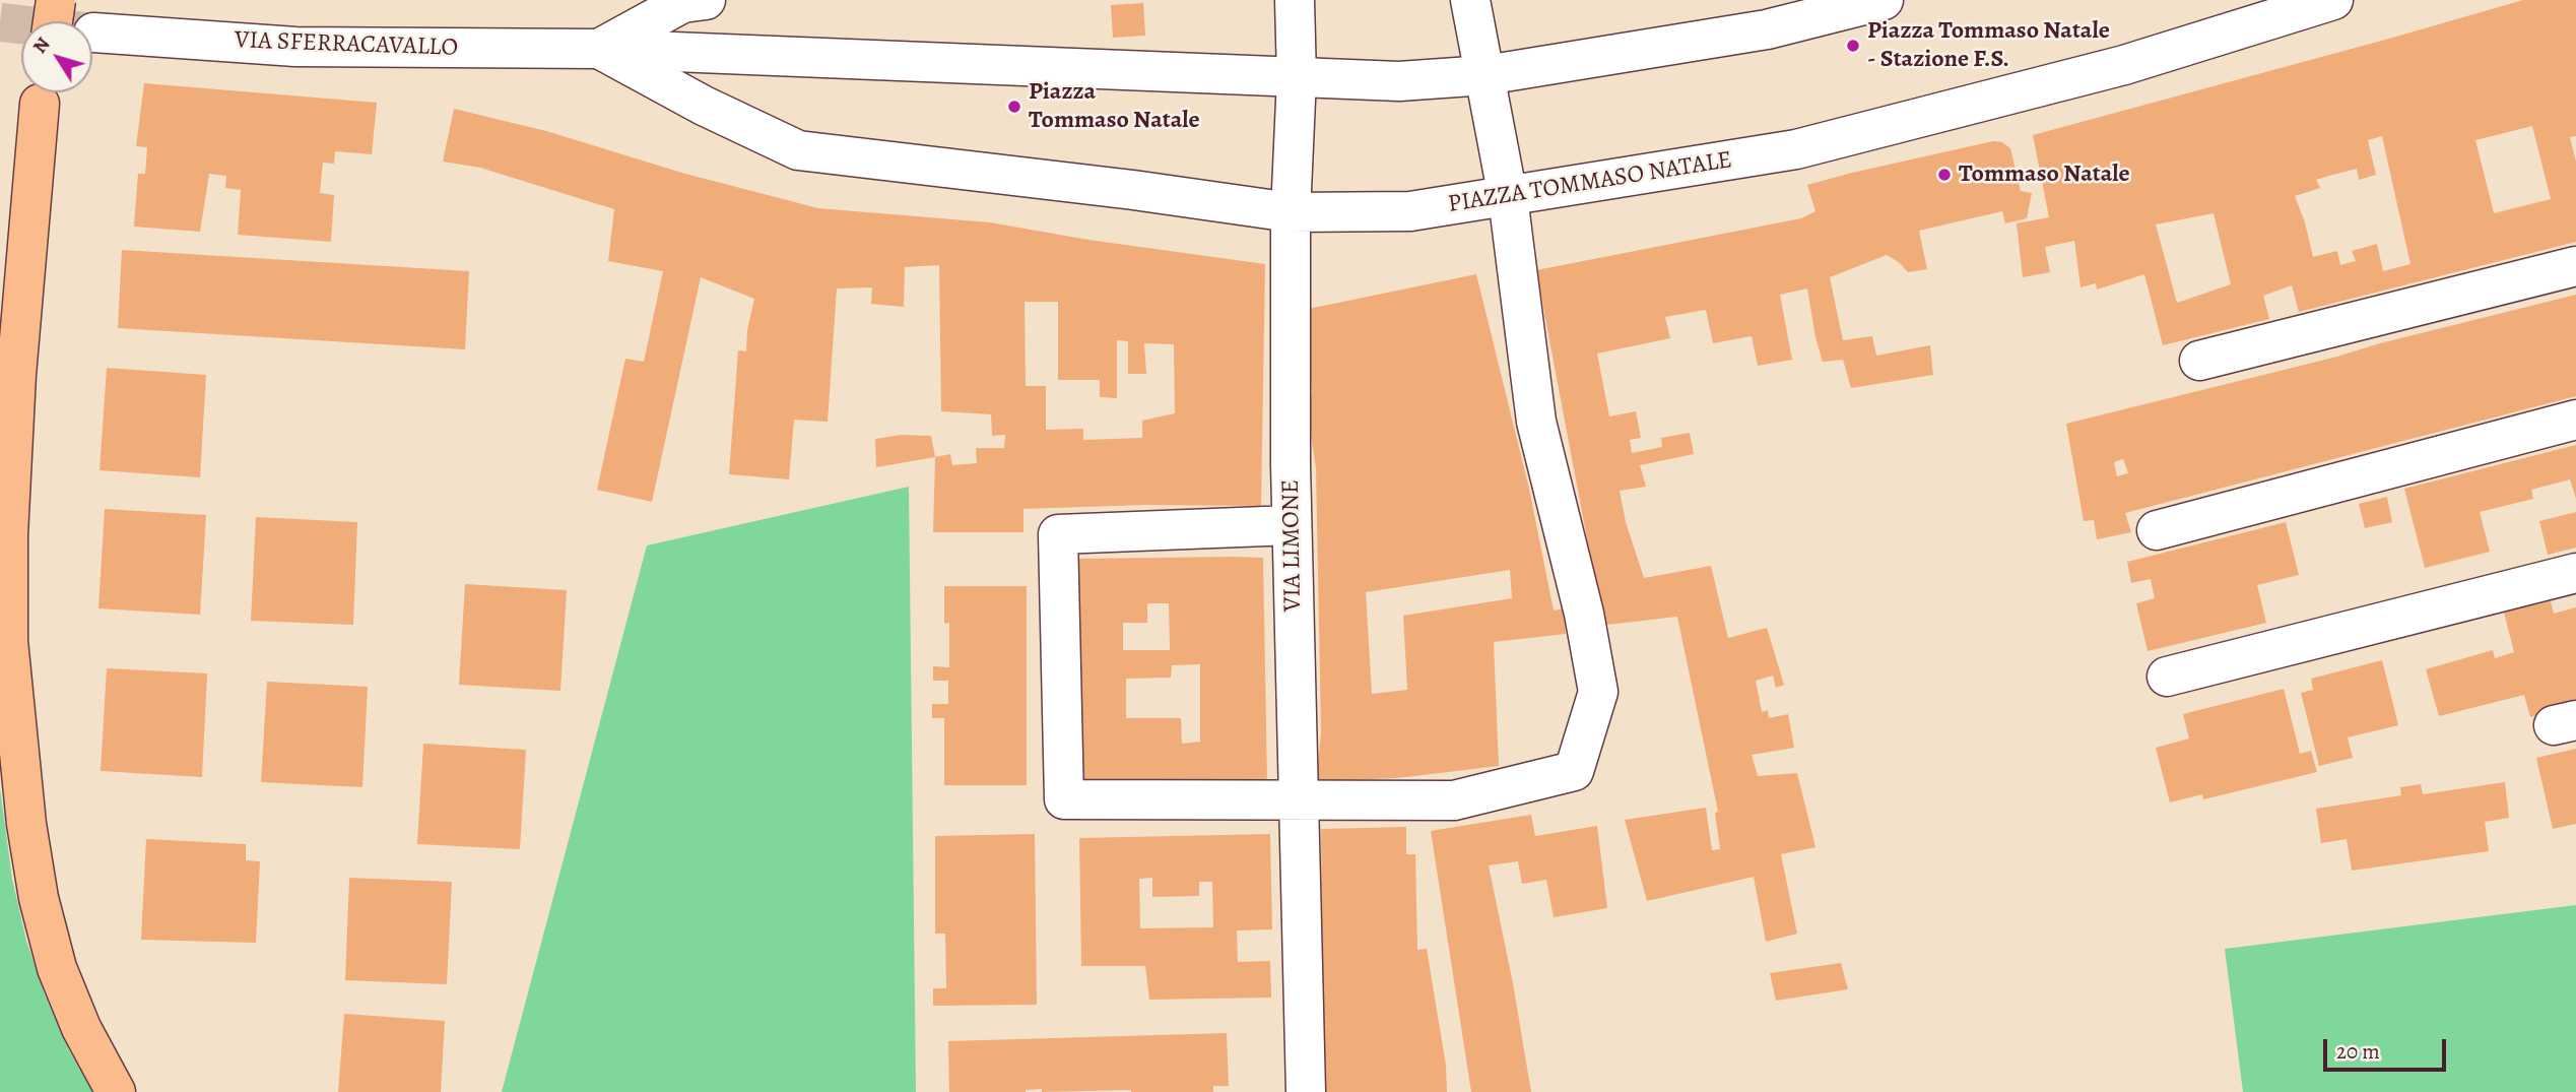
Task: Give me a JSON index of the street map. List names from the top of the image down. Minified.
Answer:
{"streets":{"street":["VIA SFERRACAVALLO","PIAZZA TOMMASO NATALE","VIA LIMONE"]},"crossings":[["VIA SFERRACAVALLO","PIAZZA TOMMASO NATALE"],["PIAZZA TOMMASO NATALE","VIA LIMONE"]],"places":["Piazza Tommaso Natale - Stazione F.S.","Piazza Tommaso Natale","Tommaso Natale"],"scale_bar":"20 m","north":"top left"}
